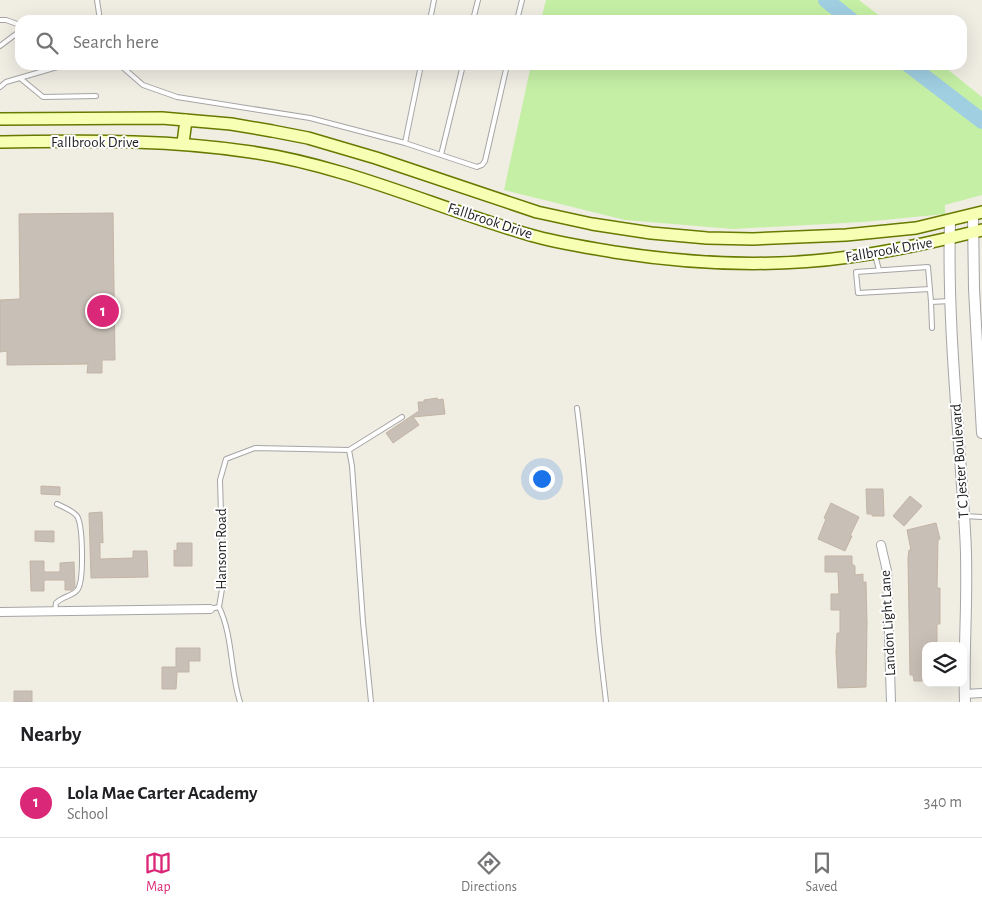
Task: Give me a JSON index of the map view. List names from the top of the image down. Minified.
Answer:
{"streets":{"main road":["Fallbrook Drive"],"street":["T C Jester Boulevard","Hansom Road","Landon Light Lane"]},"crossings":[["Fallbrook Drive","T C Jester Boulevard"]],"page":{"search":"Search here","pins":"1","heading":"Nearby","list":[{"mark":"1","name":"Lola Mae Carter Academy","note":"School","value":"340 m"}],"nav":["Map","Directions","Saved"]}}
